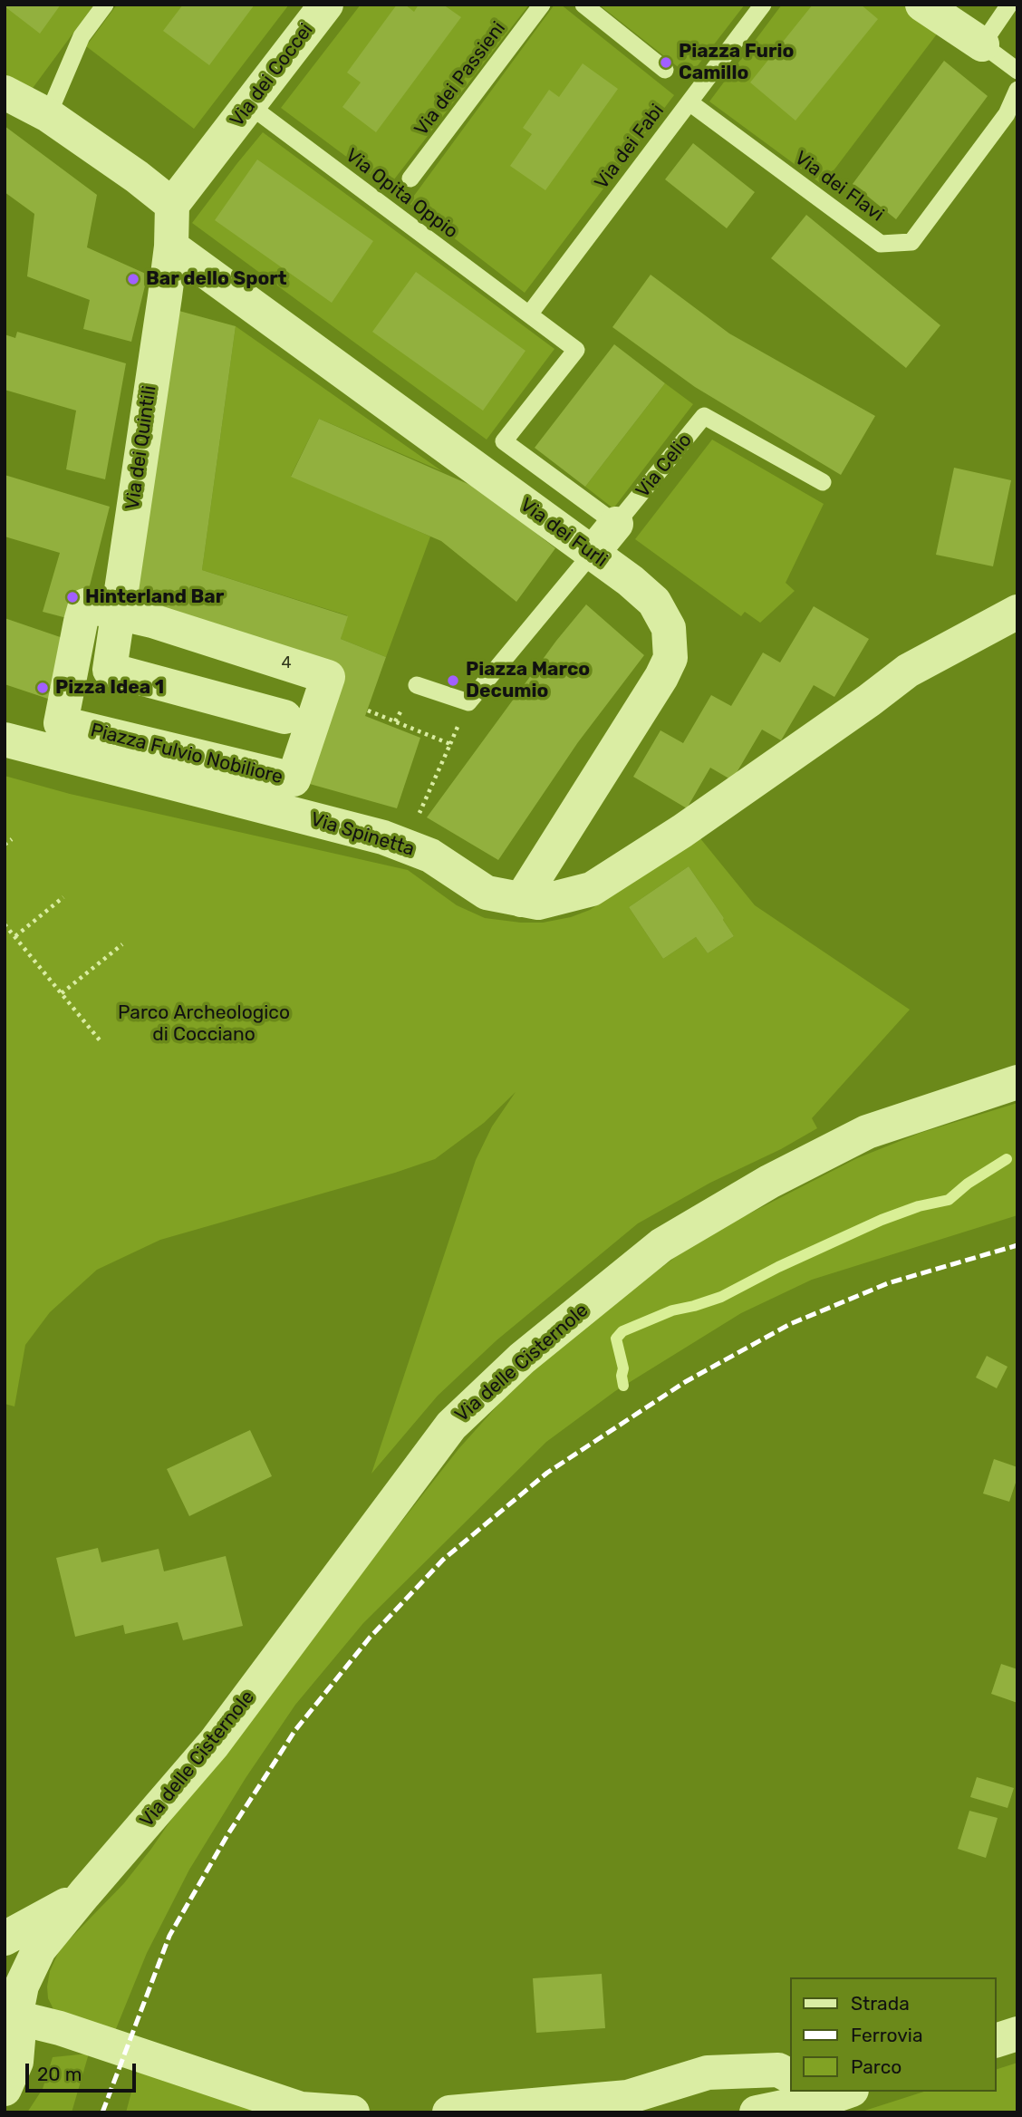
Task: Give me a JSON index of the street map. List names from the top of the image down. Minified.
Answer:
{"streets":{"street":["Via dei Coccei","Via dei Quintili","Via Celio","Via dei Furli","Piazza Fulvio Nobiliore","Via Spinetta","Via delle Cisternole"],"lane":["Via dei Passieni","Via dei Fabi","Via dei Flavi","Via Opita Oppio"]},"crossings":[["Via dei Coccei","Via Opita Oppio"],["Via dei Coccei","Via dei Quintili"],["Via dei Fabi","Via dei Flavi"],["Via dei Fabi","Via Opita Oppio"],["Via Opita Oppio","Via Celio"],["Via dei Quintili","Via dei Furli"],["Via dei Quintili","Piazza Fulvio Nobiliore"],["Via Celio","Via dei Furli"],["Via dei Furli","Via Spinetta"]],"parks":["Parco Archeologico di Cocciano"],"places":["Piazza Furio Camillo","Bar dello Sport","Hinterland Bar","Piazza Marco Decumio","Pizza Idea 1"],"house_numbers":["4"],"legend":["Strada","Ferrovia","Parco"],"scale_bar":"20 m"}
